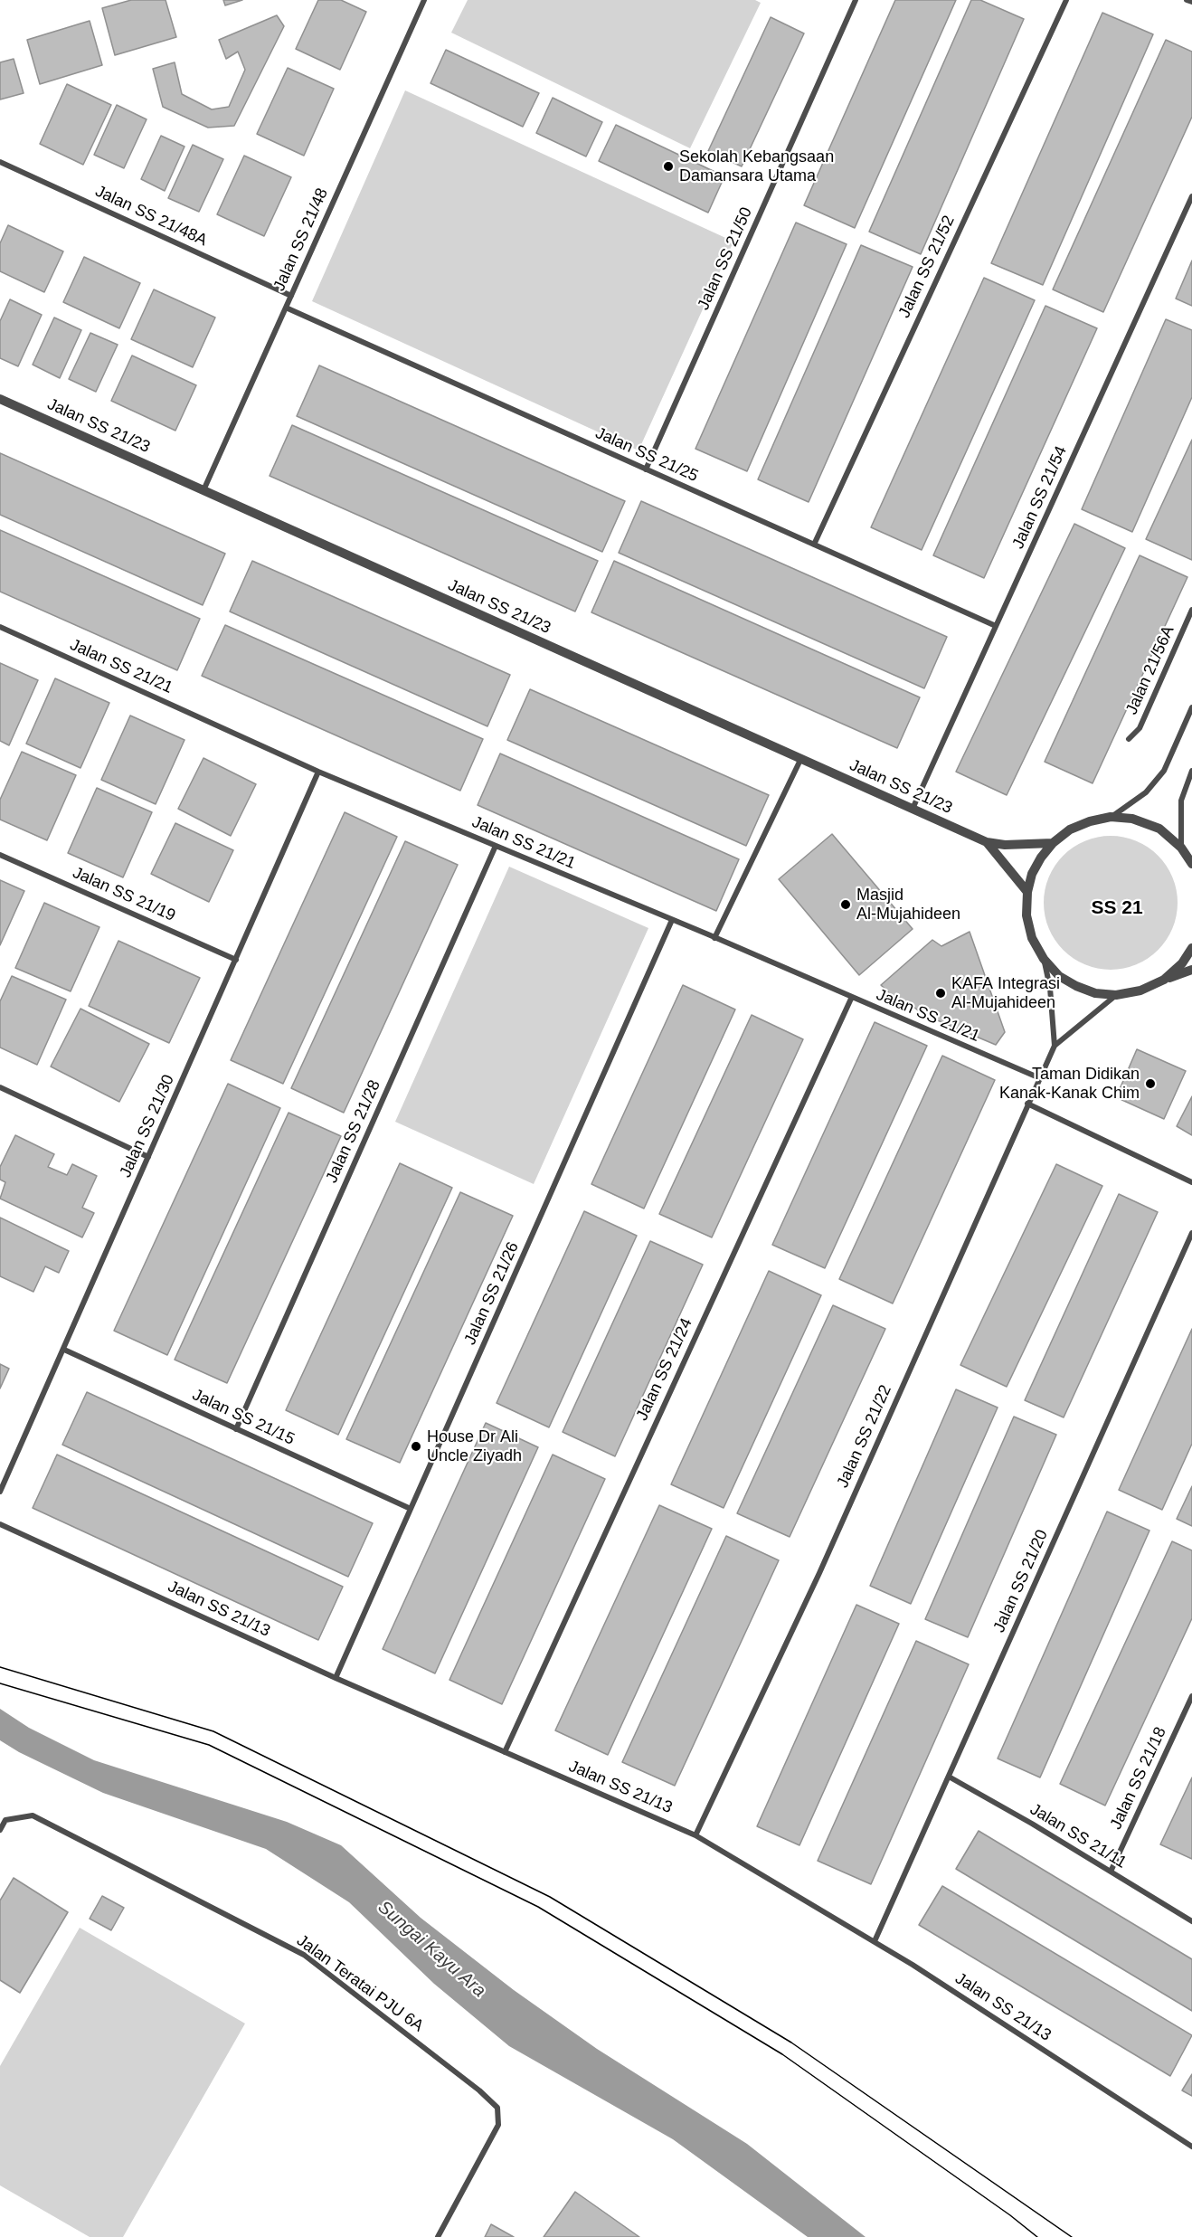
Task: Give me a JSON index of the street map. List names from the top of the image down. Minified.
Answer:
{"streets":{"street":["Jalan SS 21/48A","Jalan SS 21/48","Jalan SS 21/50","Jalan SS 21/52","Jalan SS 21/23","Jalan SS 21/25","Jalan SS 21/54","Jalan SS 21/21","Jalan 21/56A","Jalan SS 21/19","Jalan SS 21/30","Jalan SS 21/28","Jalan SS 21/26","Jalan SS 21/24","Jalan SS 21/15","Jalan SS 21/22","Jalan SS 21/20","Jalan SS 21/13","Jalan SS 21/18","Jalan SS 21/11","Jalan Teratai PJU 6A"]},"crossings":[["Jalan SS 21/48A","Jalan SS 21/48"],["Jalan SS 21/48","Jalan SS 21/23"],["Jalan SS 21/48","Jalan SS 21/25"],["Jalan SS 21/50","Jalan SS 21/25"],["Jalan SS 21/52","Jalan SS 21/25"],["Jalan SS 21/23","Jalan SS 21/54"],["Jalan SS 21/25","Jalan SS 21/54"],["Jalan SS 21/21","Jalan SS 21/30"],["Jalan SS 21/21","Jalan SS 21/28"],["Jalan SS 21/21","Jalan SS 21/26"],["Jalan SS 21/21","Jalan SS 21/24"],["Jalan SS 21/21","Jalan SS 21/22"],["Jalan SS 21/19","Jalan SS 21/30"],["Jalan SS 21/30","Jalan SS 21/15"],["Jalan SS 21/28","Jalan SS 21/15"],["Jalan SS 21/26","Jalan SS 21/15"],["Jalan SS 21/26","Jalan SS 21/13"],["Jalan SS 21/24","Jalan SS 21/13"],["Jalan SS 21/22","Jalan SS 21/13"],["Jalan SS 21/20","Jalan SS 21/13"],["Jalan SS 21/20","Jalan SS 21/11"],["Jalan SS 21/18","Jalan SS 21/11"]],"districts":["SS 21"],"water":["Sungai Kayu Ara"],"places":["Sekolah Kebangsaan Damansara Utama","Masjid Al-Mujahideen","KAFA Integrasi Al-Mujahideen","Taman Didikan Kanak-Kanak Chim","House Dr Ali Uncle Ziyadh"]}
